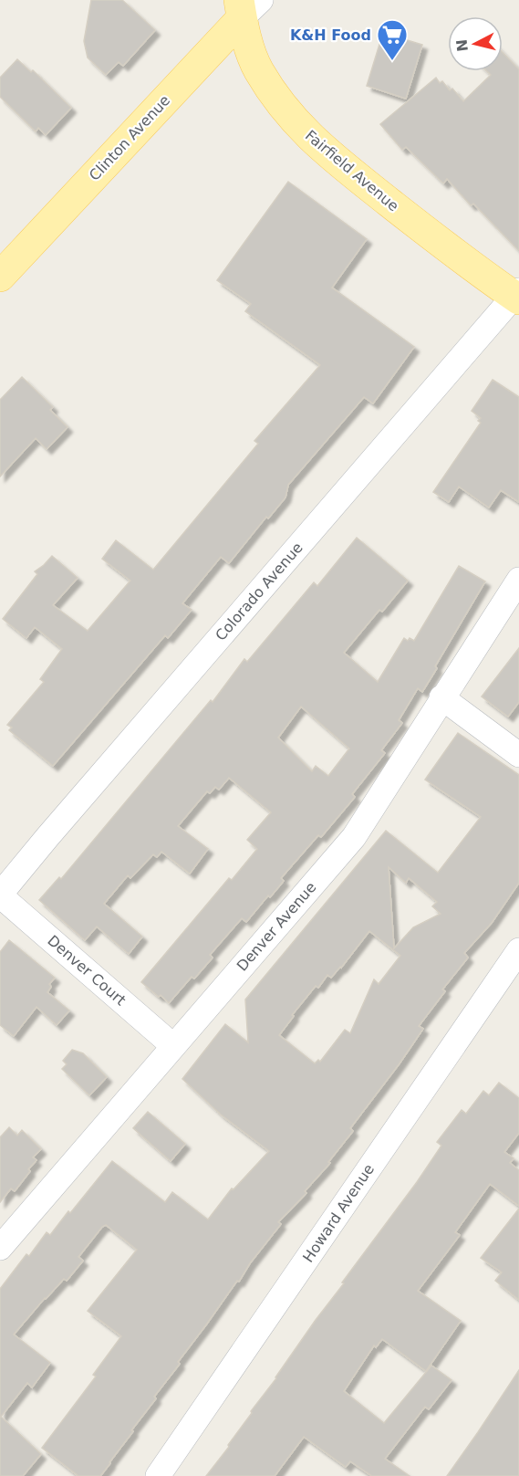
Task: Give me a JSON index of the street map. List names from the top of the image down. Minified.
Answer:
{"streets":{"main road":["Clinton Avenue","Fairfield Avenue"],"street":["Colorado Avenue","Denver Avenue","Denver Court","Howard Avenue"]},"crossings":[["Clinton Avenue","Fairfield Avenue"],["Fairfield Avenue","Colorado Avenue"],["Colorado Avenue","Denver Court"],["Denver Avenue","Denver Court"]],"places":{"supermarket":["K&H Food"]},"north":"left"}
